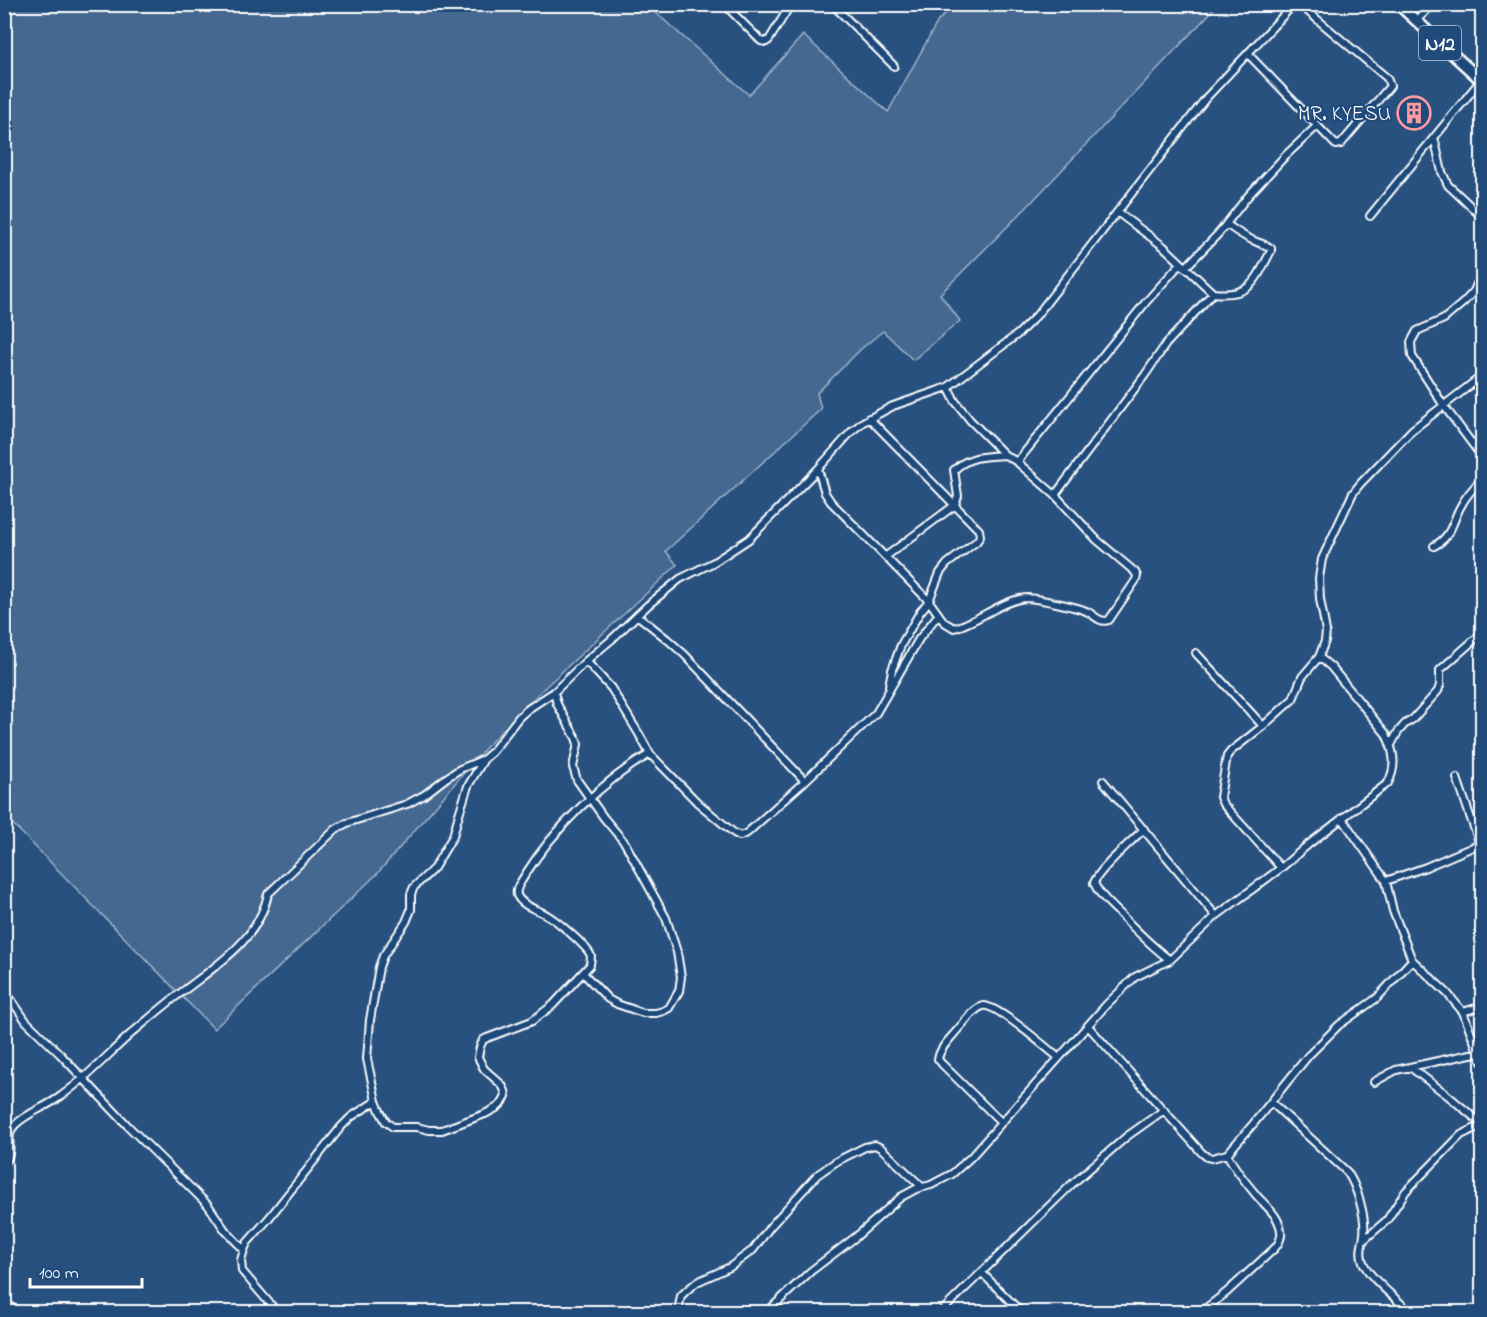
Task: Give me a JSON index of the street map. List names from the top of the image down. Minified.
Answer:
{"streets":{"highway":["N12"]},"places":{"building":["MR. KYESU"]},"scale_bar":"100 m"}
